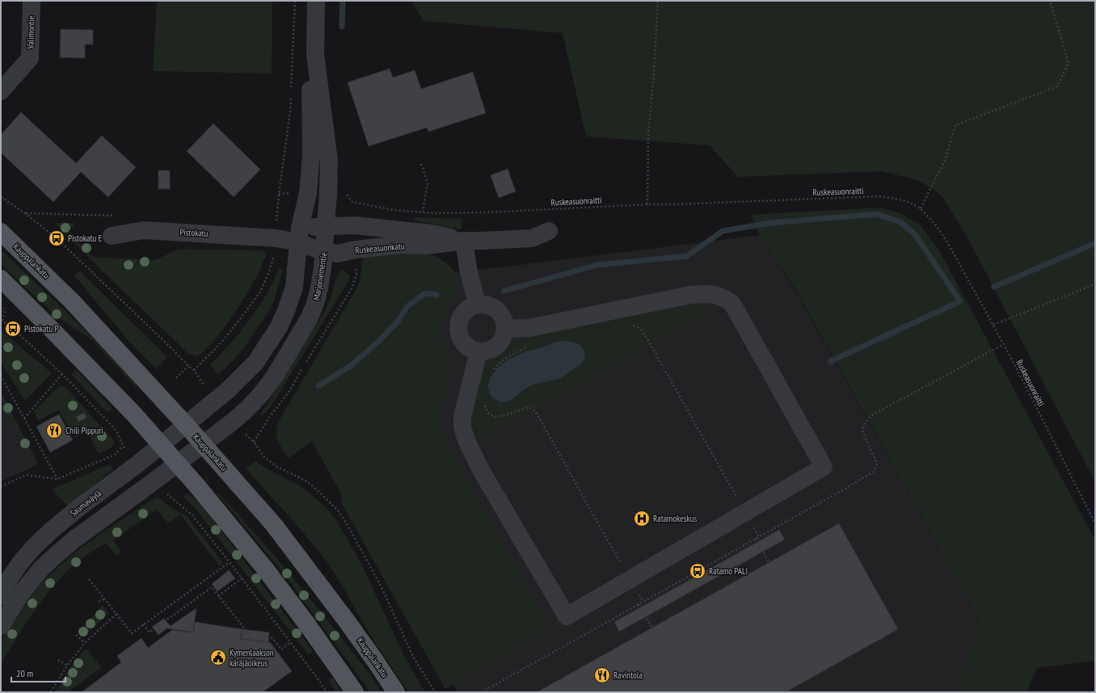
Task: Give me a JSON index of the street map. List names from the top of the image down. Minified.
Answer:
{"streets":{"main road":["Kauppalankatu"],"street":["Valimontie","Pistokatu","Ruskeasuonkatu","Marjoniementie","Saumaväylä"],"path":["Ruskeasuonraitti"]},"crossings":[["Pistokatu","Ruskeasuonkatu"],["Pistokatu","Marjoniementie"],["Ruskeasuonkatu","Marjoniementie"],["Kauppalankatu","Marjoniementie"],["Kauppalankatu","Saumaväylä"],["Marjoniementie","Saumaväylä"]],"places":{"bus stop":["Pistokatu E","Pistokatu P","Ratamo PALI"],"restaurant":["Chili Pippuri","Ravintola"],"hospital":["Ratamokeskus"],"public building":["Kymenlaakson käräjäoikeus"]},"scale_bar":"20 m"}
